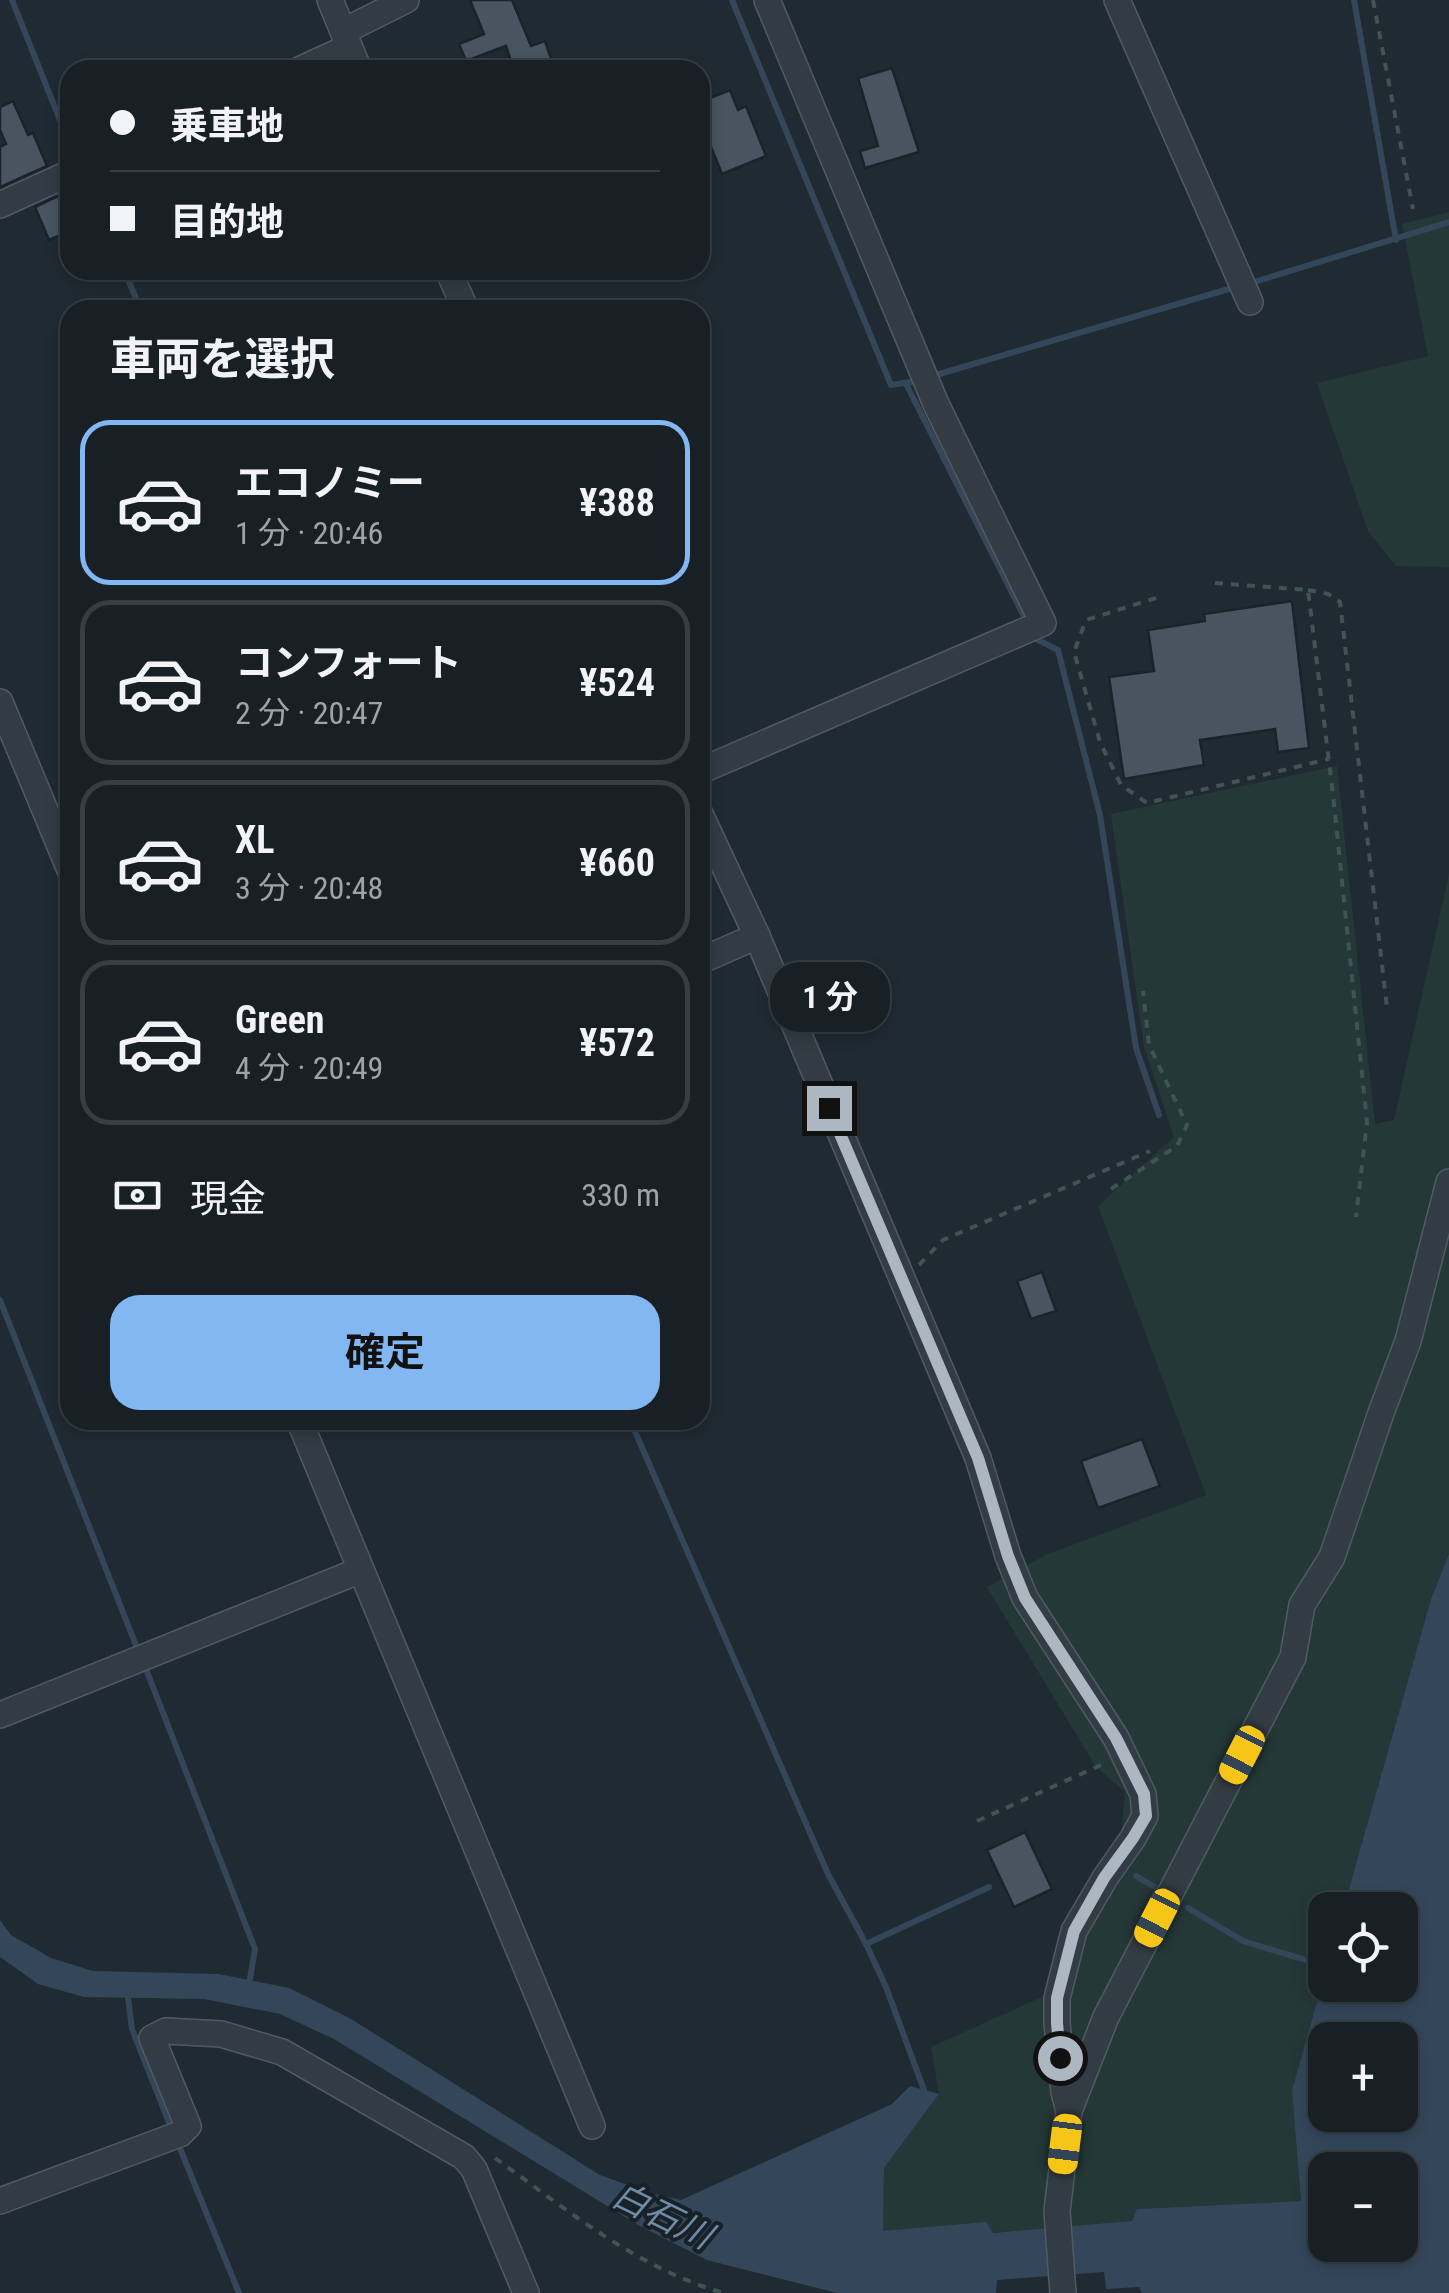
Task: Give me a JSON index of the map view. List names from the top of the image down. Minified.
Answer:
{"water":["白石川"],"page":{"banner":["乗車地","目的地"],"heading":"車両を選択","list":[{"name":"エコノミー","note":"1 分 · 20:46","value":"¥388"},{"name":"コンフォート","note":"2 分 · 20:47","value":"¥524"},{"name":"XL","note":"3 分 · 20:48","value":"¥660"},{"name":"Green","note":"4 分 · 20:49","value":"¥572"}],"bubble":"1 分","pay":["現金","330 m"],"buttons":"確定","map_buttons":["+","−"]}}
